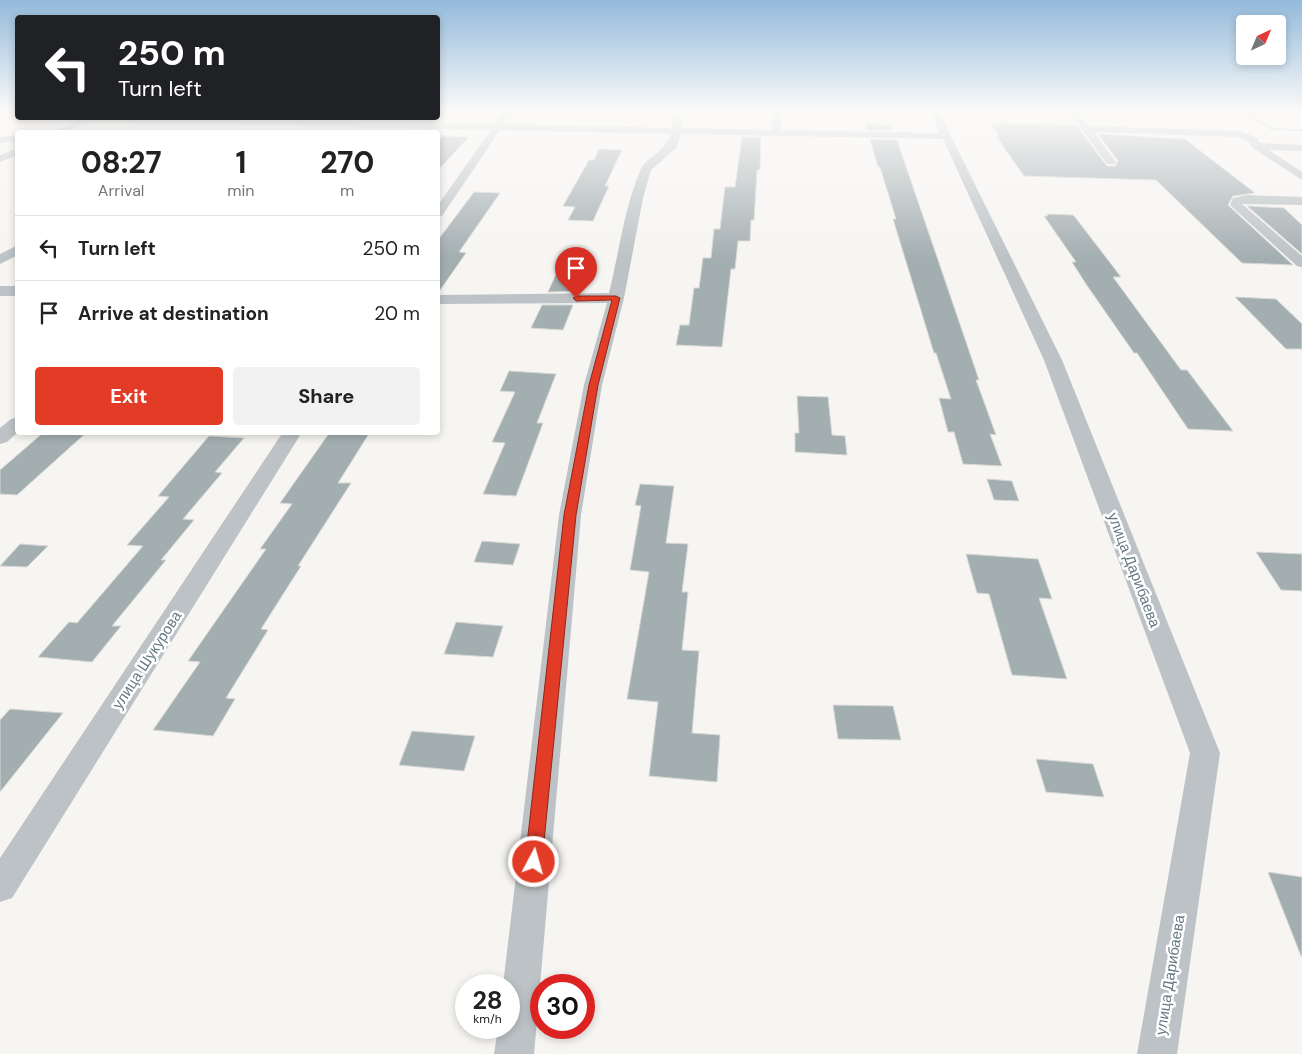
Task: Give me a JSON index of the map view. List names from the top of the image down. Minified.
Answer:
{"streets":{"street":["улица Дарибаева","улица Шукурова"]},"north":"top right","page":{"turn":["250 m","Turn left"],"eta":["08:27","Arrival","1","min","270","m"],"list":[{"name":"Turn left","value":"250 m"},{"name":"Arrive at destination","value":"20 m"}],"buttons":["Exit","Share"],"speed":"28 km/h","limit":"30"}}
